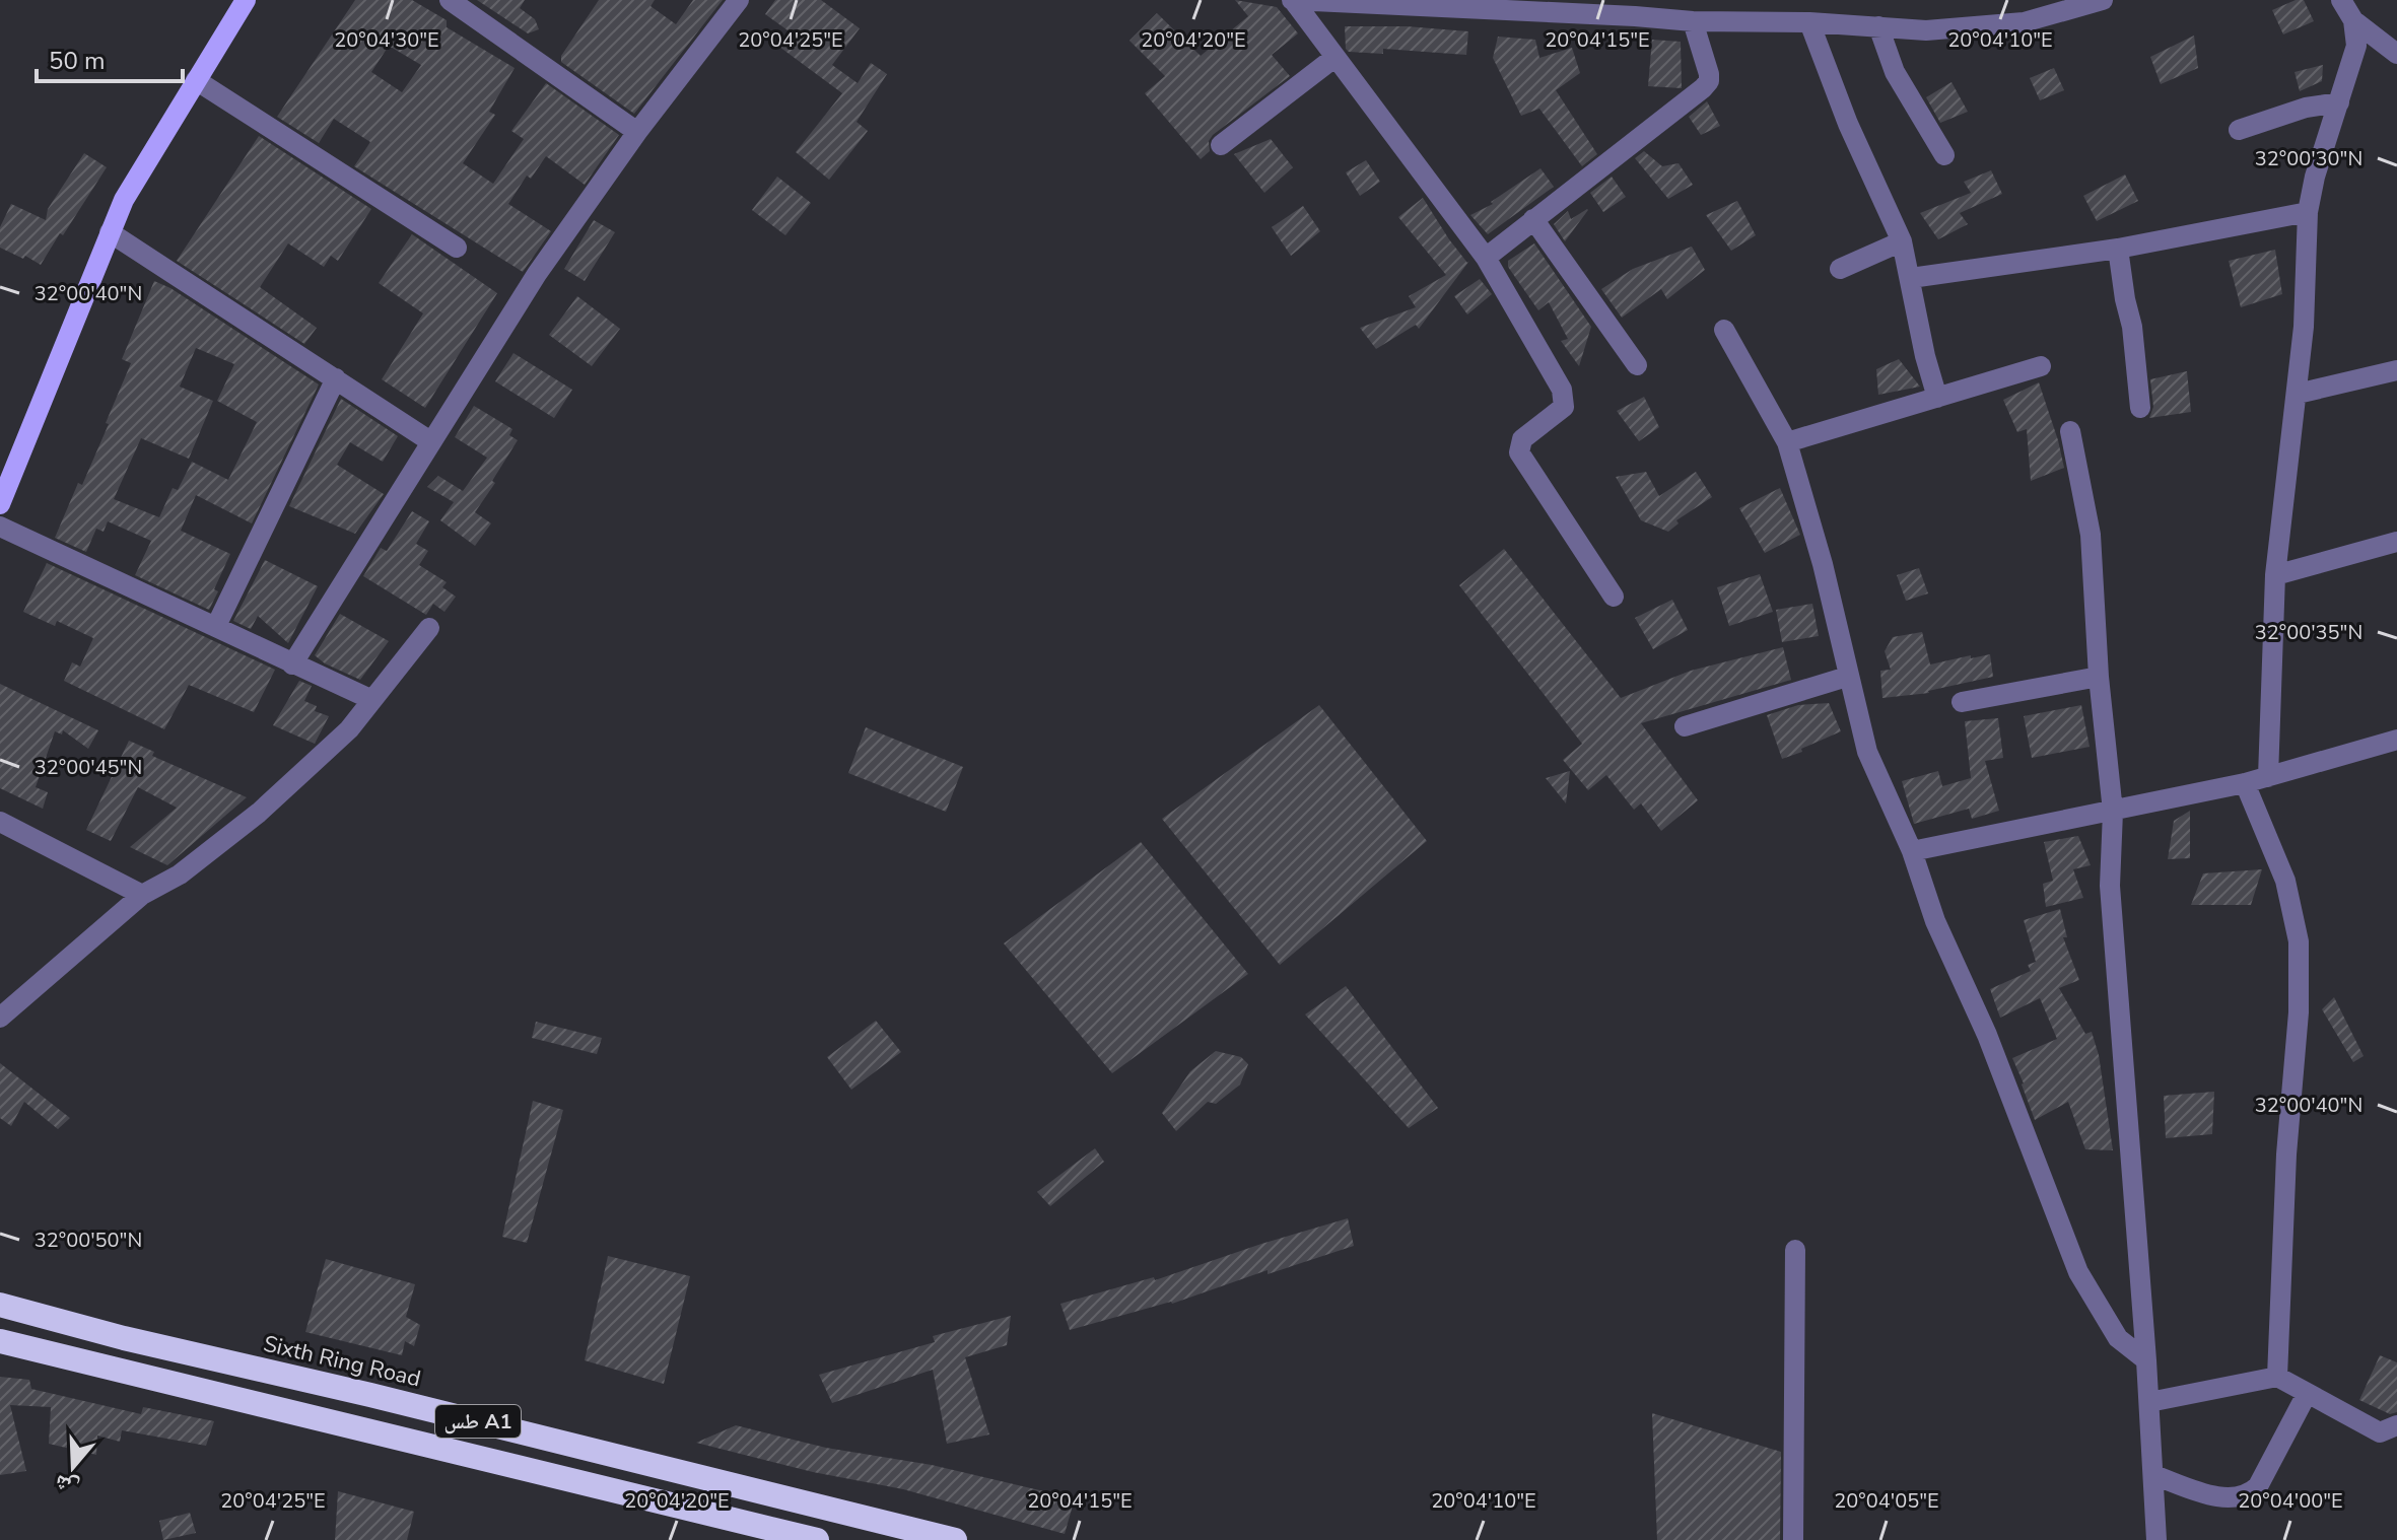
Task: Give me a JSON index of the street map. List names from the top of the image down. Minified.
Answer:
{"streets":{"highway":["Sixth Ring Road","طس A1"]},"scale_bar":"50 m","north":"bottom","coordinates":["20°04'30\"E","20°04'25\"E","20°04'20\"E","20°04'10\"E","20°04'15\"E","32°00'30\"N","32°00'40\"N","32°00'35\"N","32°00'45\"N","32°00'50\"N","20°04'05\"E","20°04'00\"E"]}
